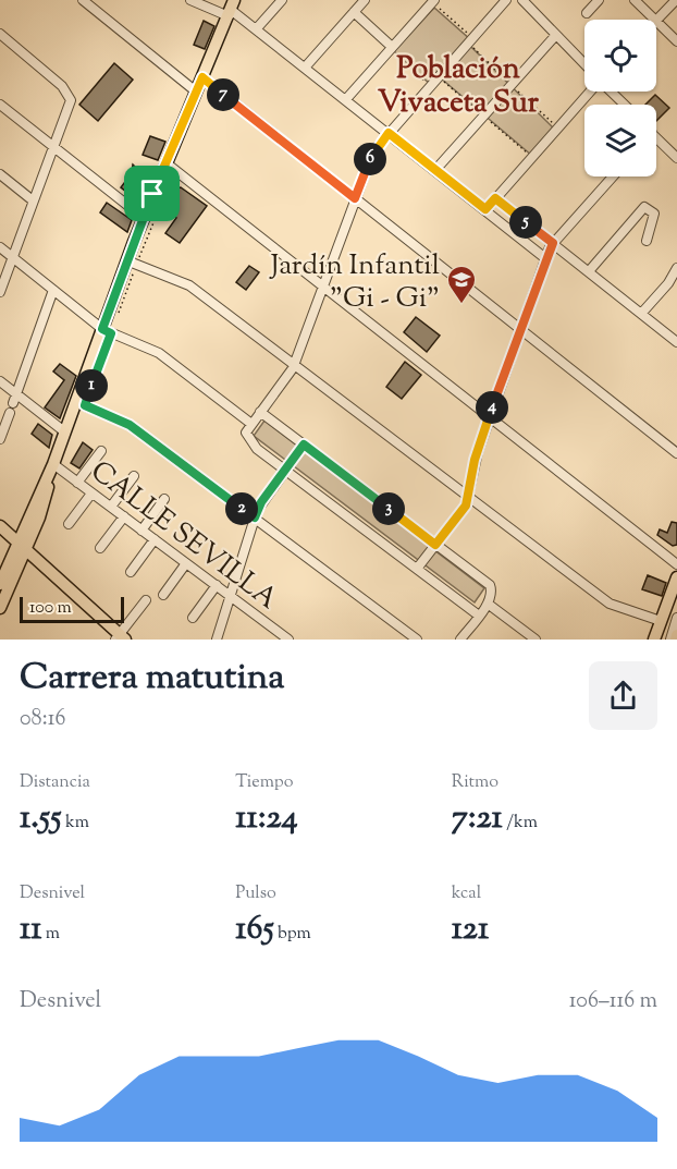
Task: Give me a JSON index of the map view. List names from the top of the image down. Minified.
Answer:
{"streets":{"street":["CALLE SEVILLA"]},"districts":["Población Vivaceta Sur"],"places":{"school or university":["Jardín Infantil \"Gi - Gi\""]},"scale_bar":"100 m","page":{"pins":["7","6","5","1","4","2","3"],"scale":"100 m","heading":["Carrera matutina","08:16"],"stats":[["Distancia","1.55 km"],["Tiempo","11:24"],["Ritmo","7:21 /km"],["Desnivel","11 m"],["Pulso","165 bpm"],["kcal","121"]],"chart":["Desnivel","106–116 m"]}}
